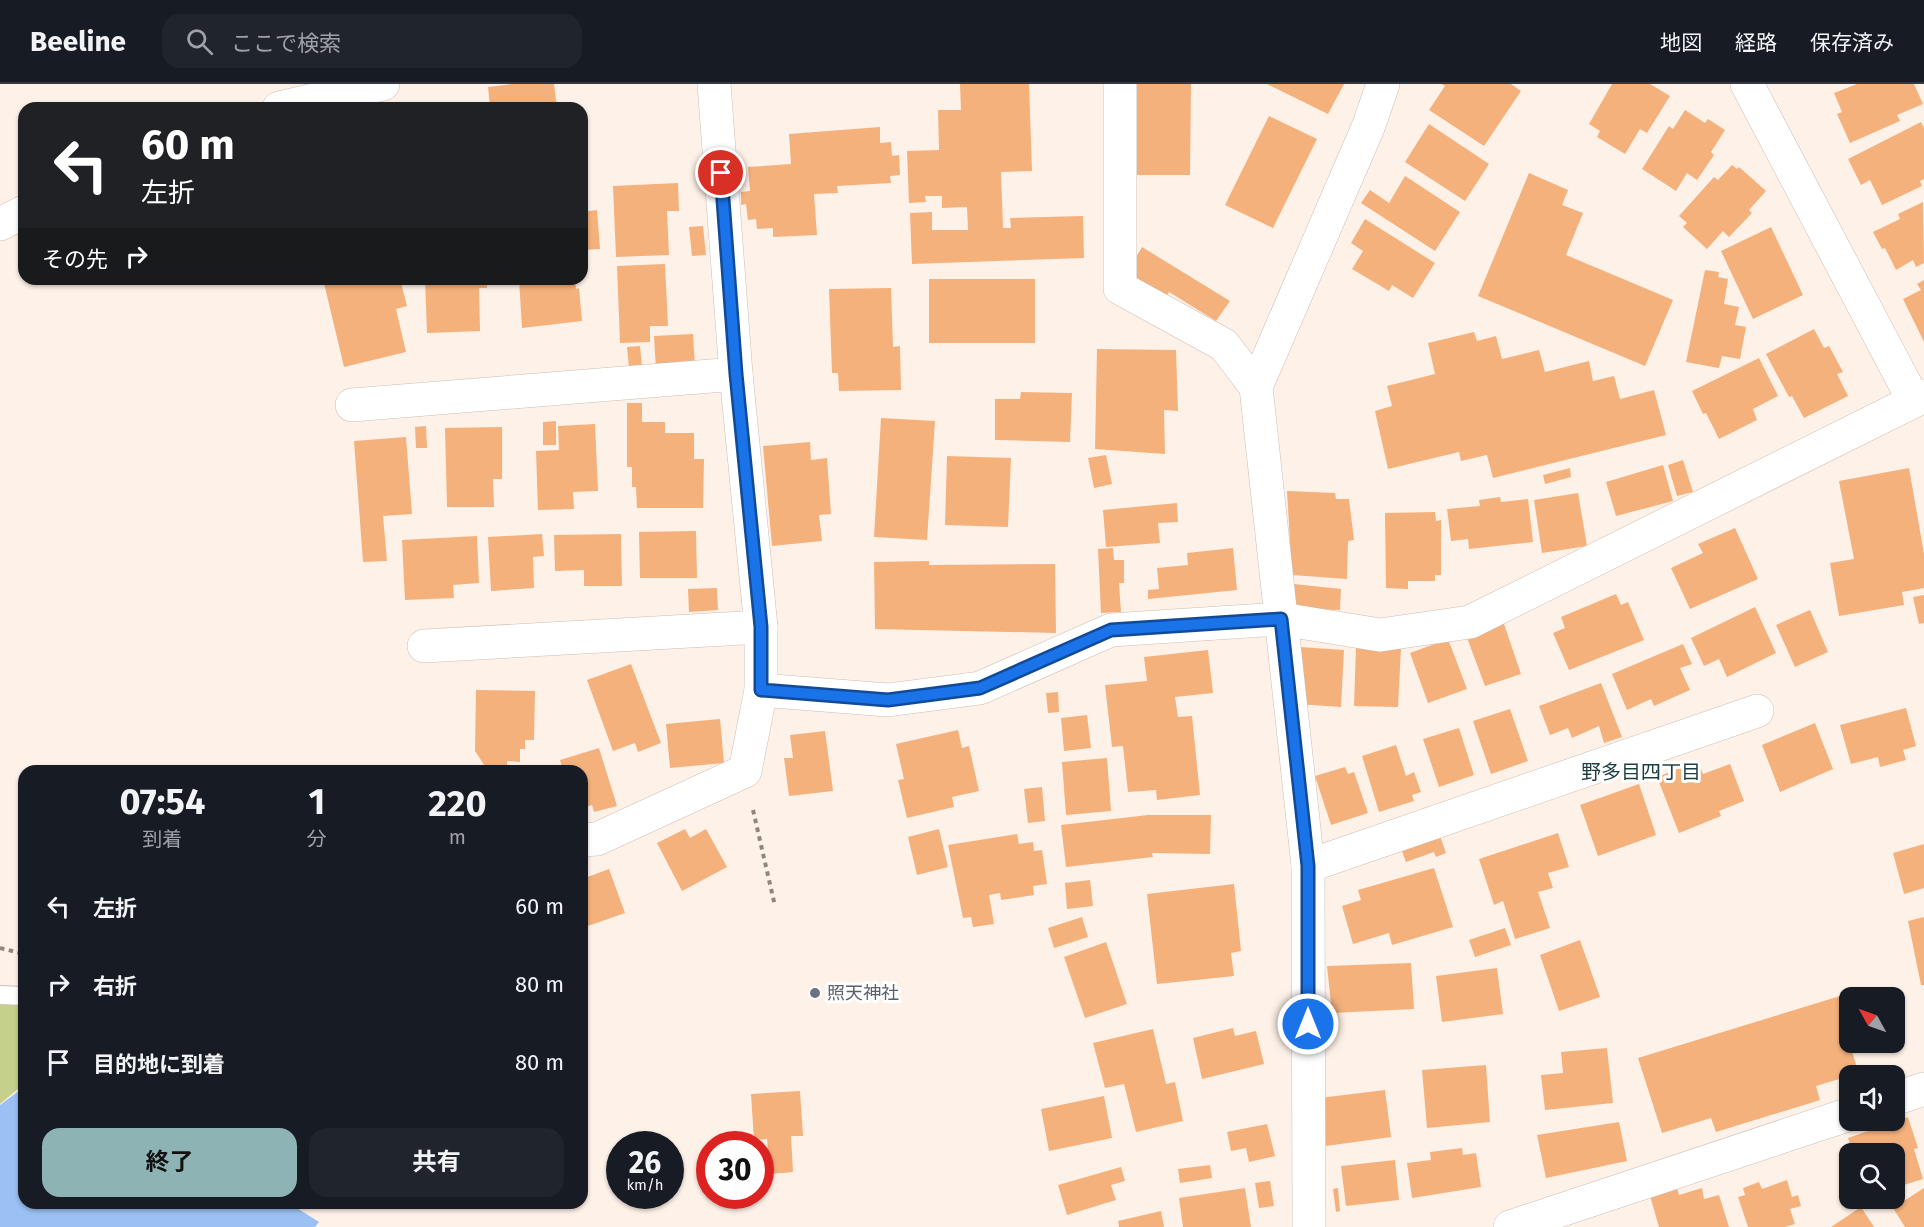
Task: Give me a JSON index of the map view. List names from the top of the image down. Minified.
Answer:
{"districts":["野多目四丁目"],"places":["照天神社"],"north":"top left","page":{"header":"Beeline","search":"ここで検索","nav":["地図","経路","保存済み"],"turn":["60 m","左折"],"then":"その先","eta":["07:54","到着","1","分","220","m"],"list":[{"name":"左折","value":"60 m"},{"name":"右折","value":"80 m"},{"name":"目的地に到着","value":"80 m"}],"buttons":["終了","共有"],"speed":"26 km/h","limit":"30"}}
